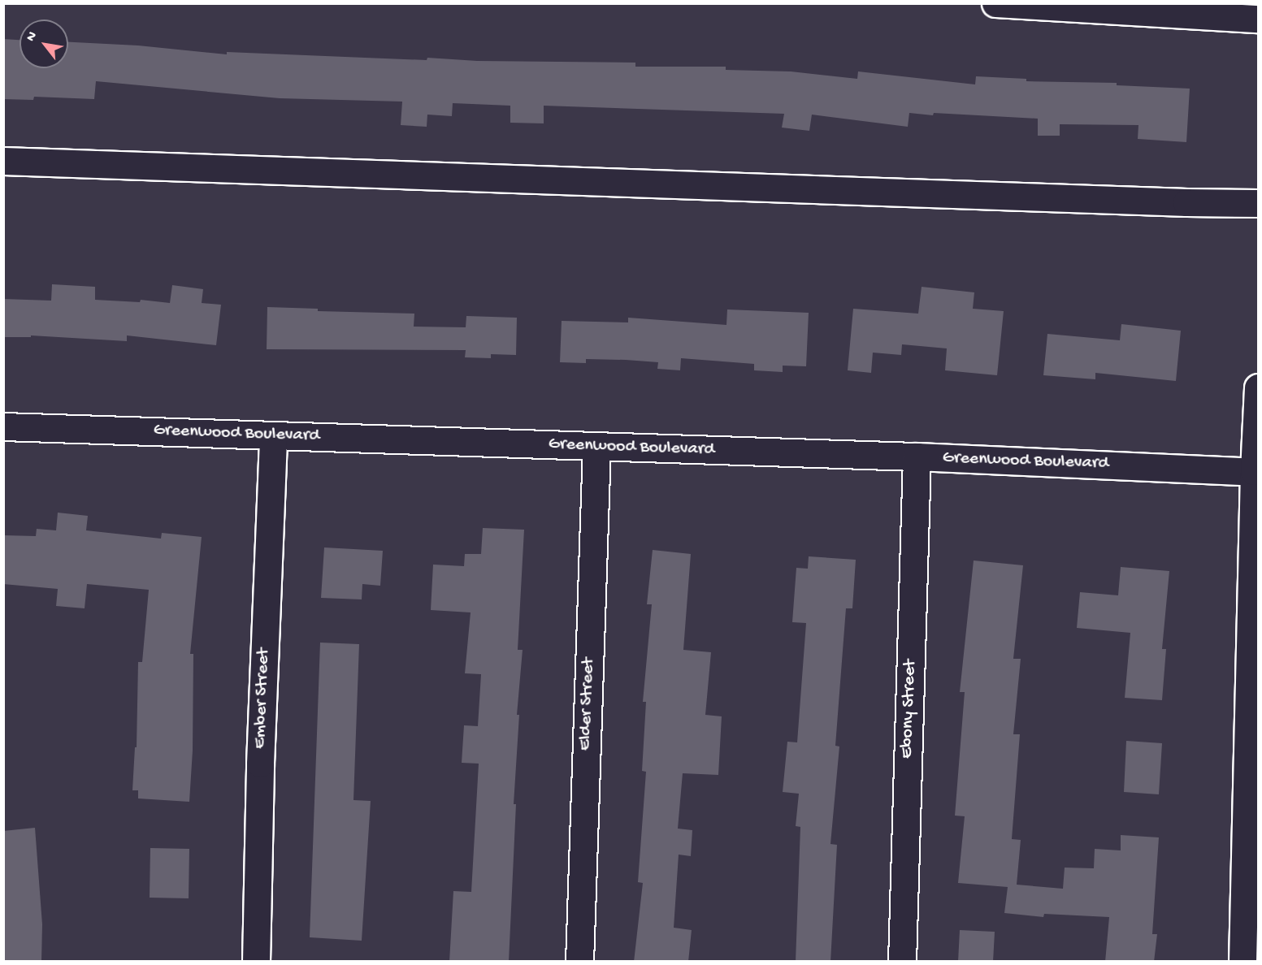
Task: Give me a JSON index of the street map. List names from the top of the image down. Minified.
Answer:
{"streets":{"street":["Greenwood Boulevard","Ember Street","Elder Street","Ebony Street"]},"crossings":[["Greenwood Boulevard","Ember Street"],["Greenwood Boulevard","Elder Street"],["Greenwood Boulevard","Ebony Street"]],"north":"top left"}
